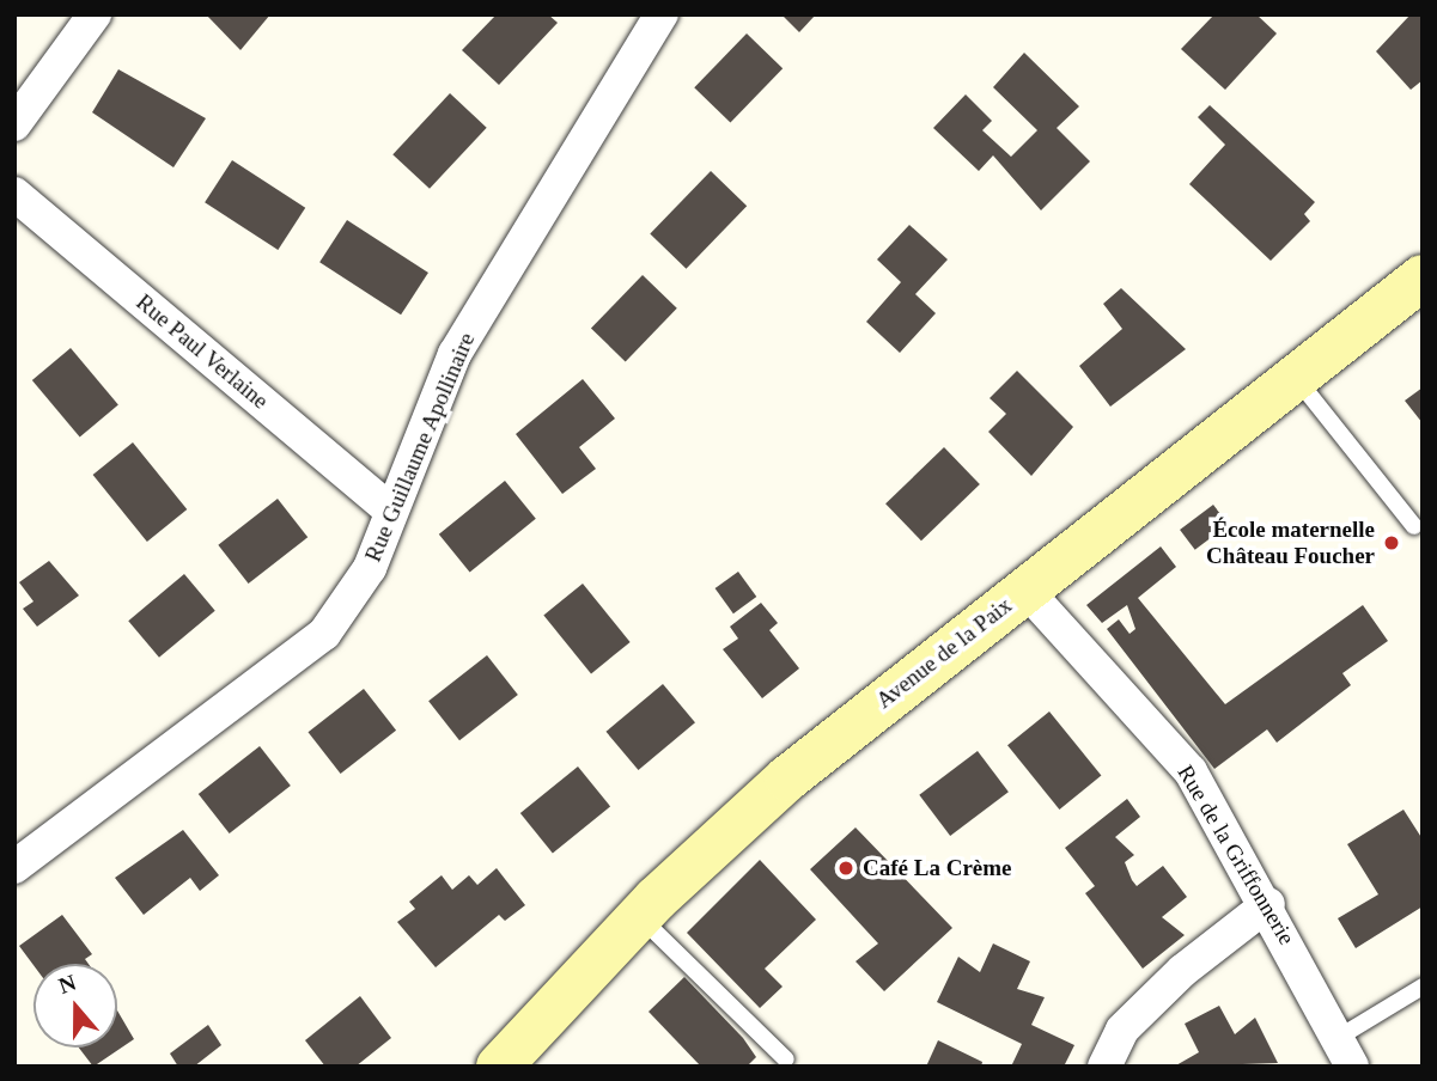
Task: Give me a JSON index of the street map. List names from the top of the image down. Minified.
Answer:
{"streets":{"main road":["Avenue de la Paix"],"street":["Rue Paul Verlaine","Rue Guillaume Apollinaire","Rue de la Griffonnerie"]},"crossings":[["Rue Paul Verlaine","Rue Guillaume Apollinaire"],["Avenue de la Paix","Rue de la Griffonnerie"]],"places":["École maternelle Château Foucher","Café La Crème"],"north":"top"}
